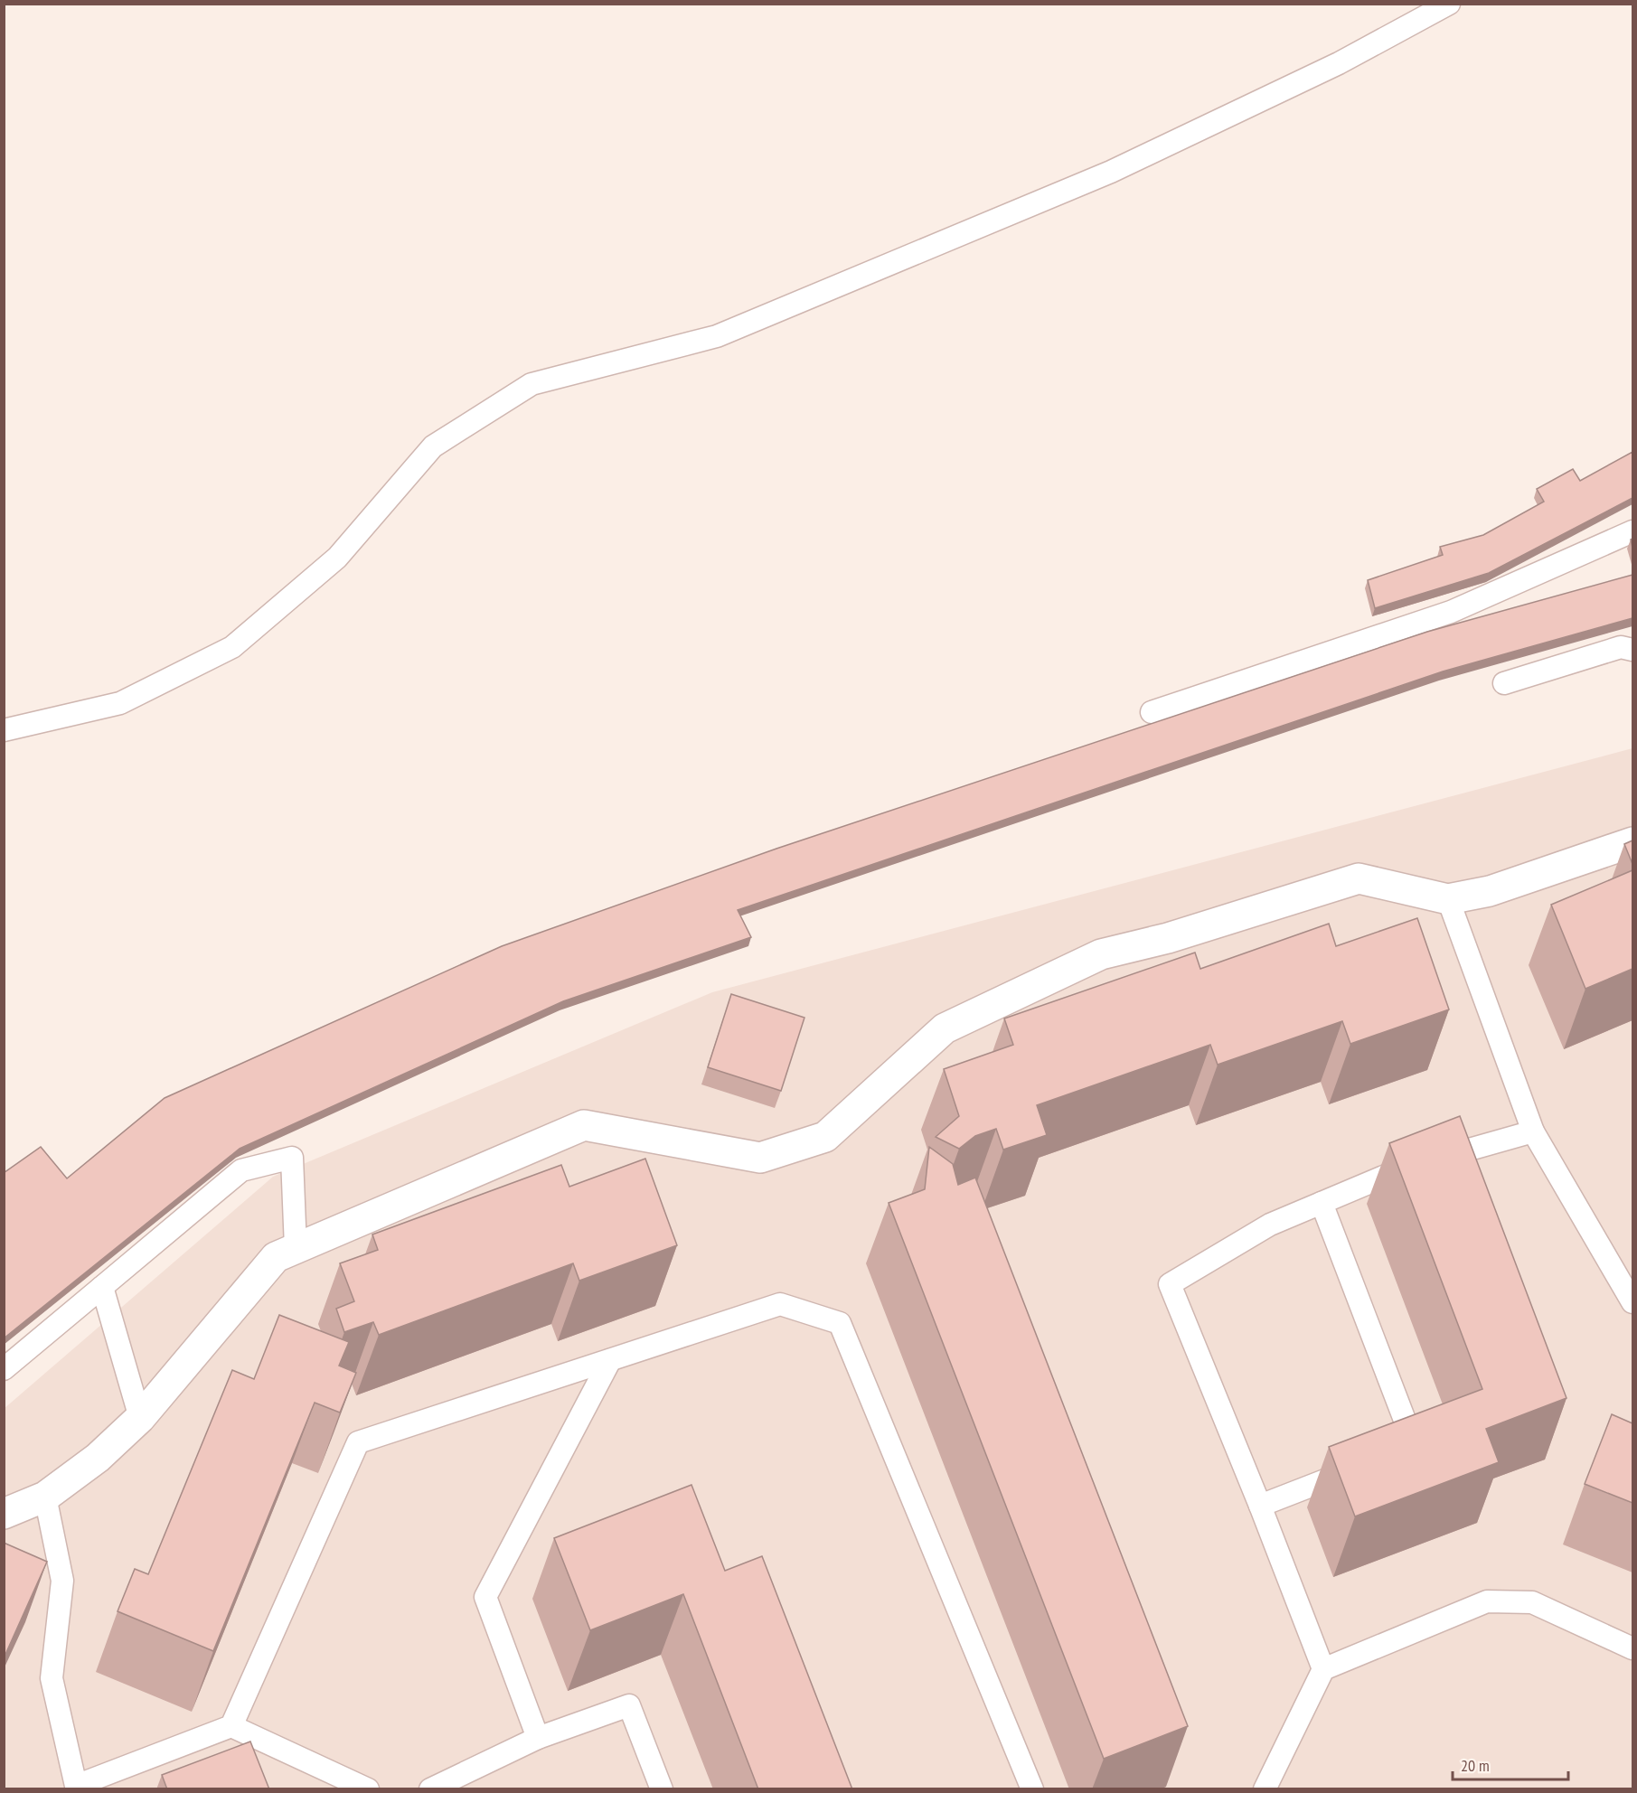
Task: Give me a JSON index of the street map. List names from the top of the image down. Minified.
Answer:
{"scale_bar":"20 m"}
